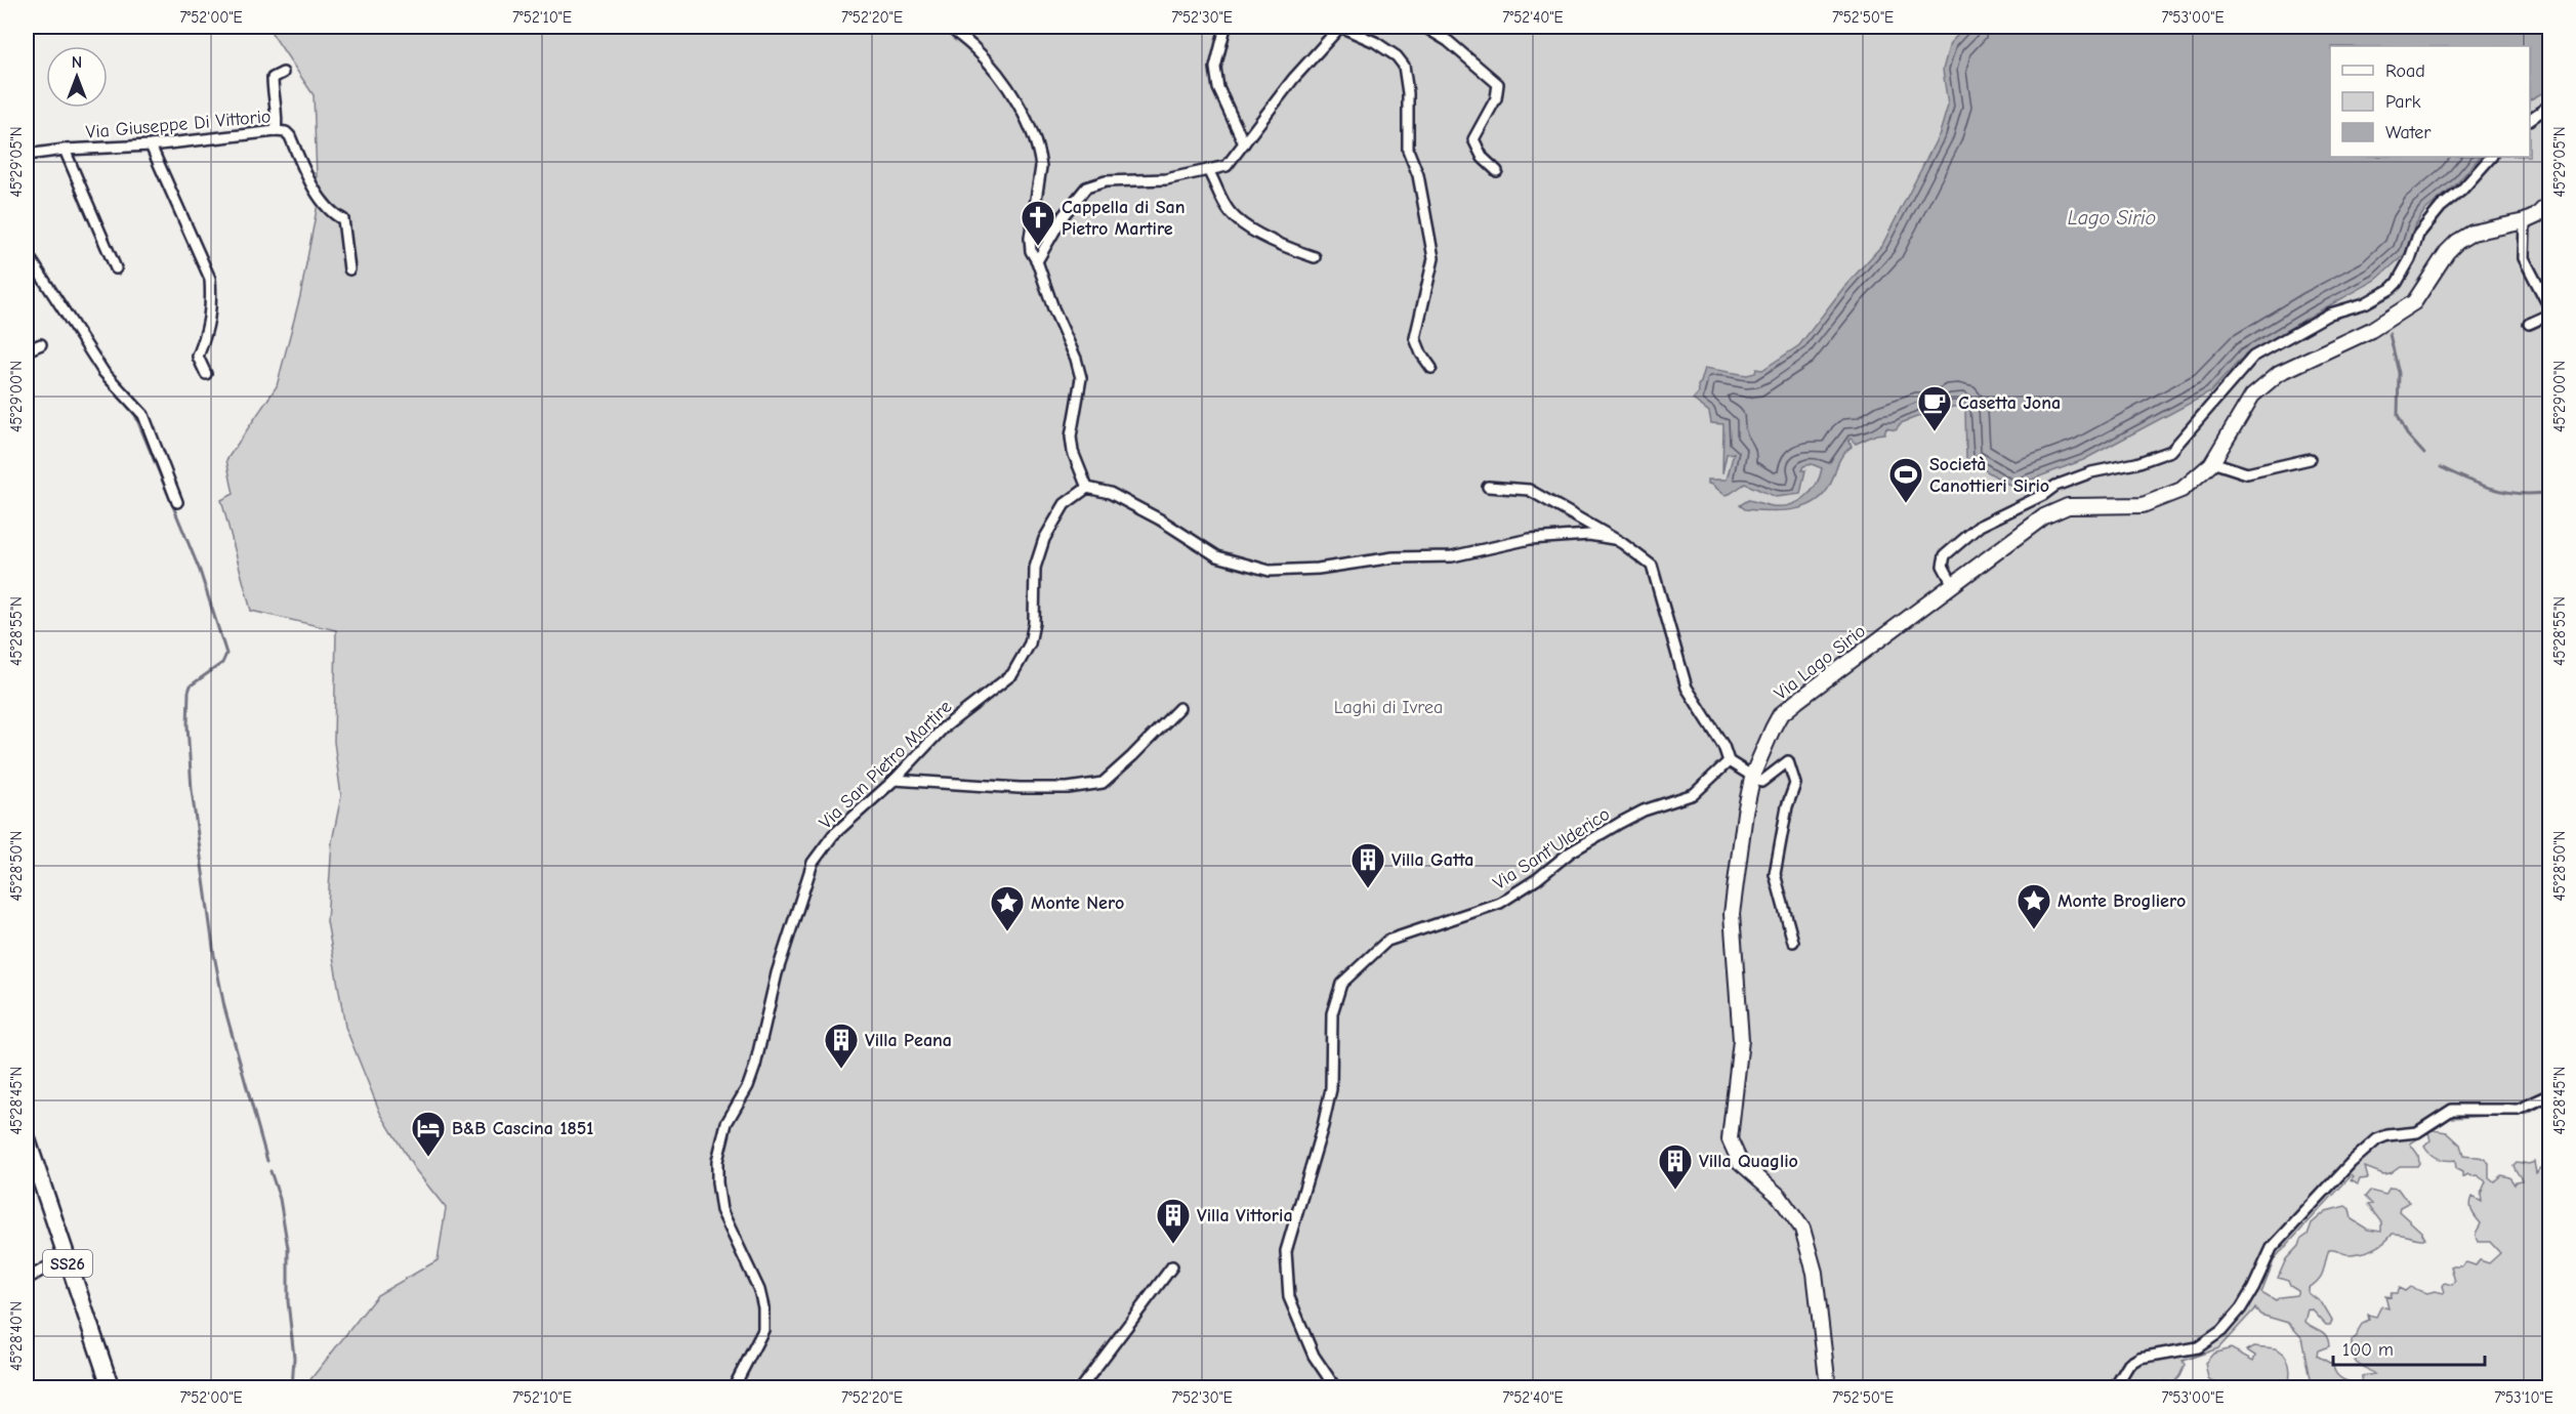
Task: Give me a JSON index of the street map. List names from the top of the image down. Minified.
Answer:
{"streets":{"main road":["Via Lago Sirio","SS26"],"street":["Via Giuseppe Di Vittorio","Via San Pietro Martire","Via Sant'Ulderico"]},"water":["Lago Sirio"],"parks":["Laghi di Ivrea"],"places":{"church":["Cappella di San Pietro Martire"],"cafe":["Casetta Jona"],"sports":["Società Canottieri Sirio"],"building":["Villa Gatta","Villa Peana","Villa Quaglio","Villa Vittoria"],"place":["Monte Brogliero","Monte Nero"],"hotel":["B&B Cascina 1851"]},"legend":["Road","Park","Water"],"scale_bar":"100 m","north":"top","coordinates":["7°52'00\"E","7°52'10\"E","7°52'20\"E","7°52'30\"E","7°52'40\"E","7°52'50\"E","7°53'00\"E","45°29'05\"N","45°29'00\"N","45°28'55\"N","45°28'50\"N","45°28'45\"N","45°28'40\"N","7°53'10\"E"]}
